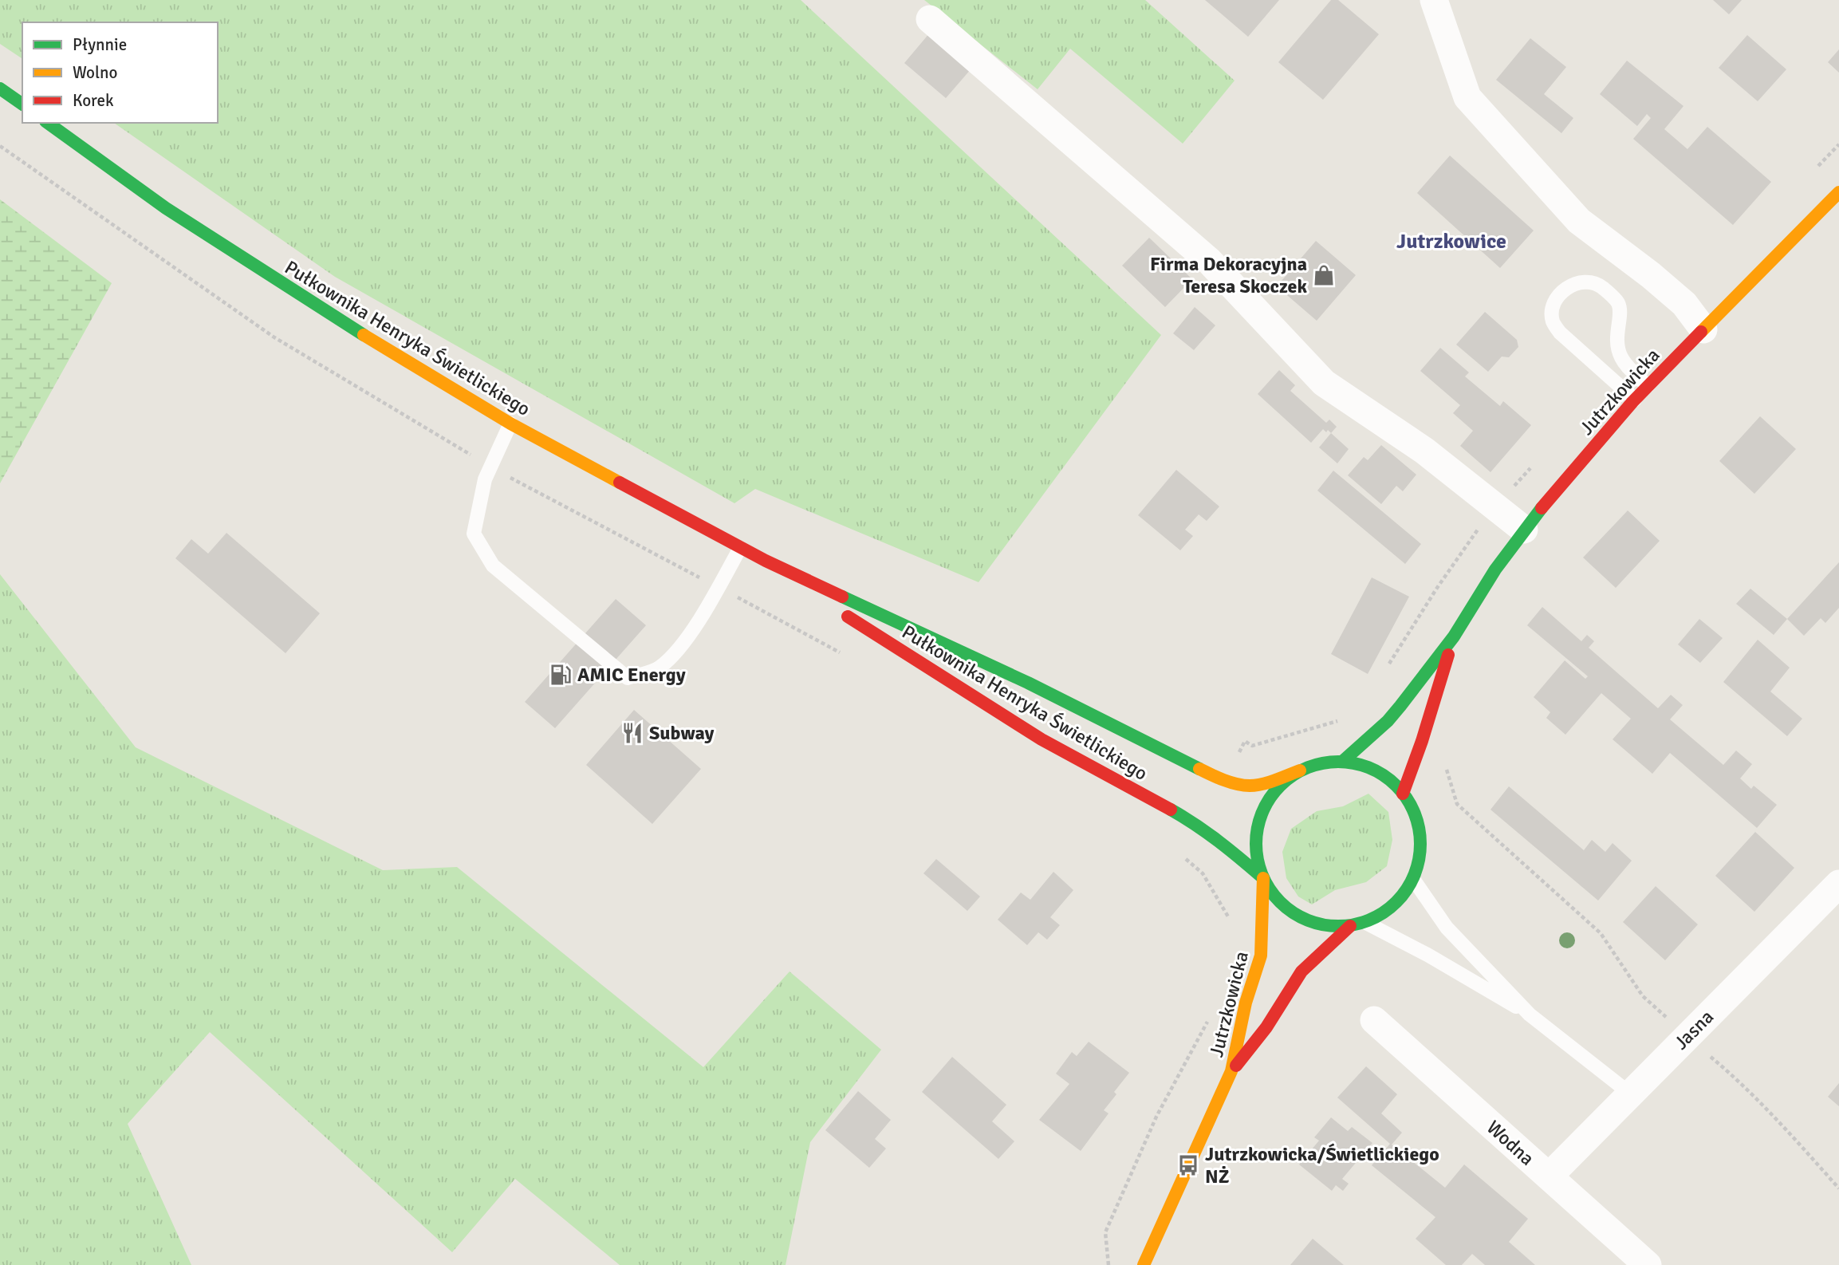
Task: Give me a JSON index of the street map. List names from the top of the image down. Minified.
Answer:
{"streets":{"main road":["Pułkownika Henryka Świetlickiego","Jutrzkowicka"],"street":["Jasna","Wodna"]},"crossings":[["Pułkownika Henryka Świetlickiego","Jutrzkowicka"],["Jasna","Wodna"]],"districts":["Jutrzkowice"],"places":{"shop":["Firma Dekoracyjna Teresa Skoczek"],"fuel station":["AMIC Energy"],"restaurant":["Subway"],"bus stop":["Jutrzkowicka/Świetlickiego NŻ"]},"legend":["Płynnie","Wolno","Korek"]}
